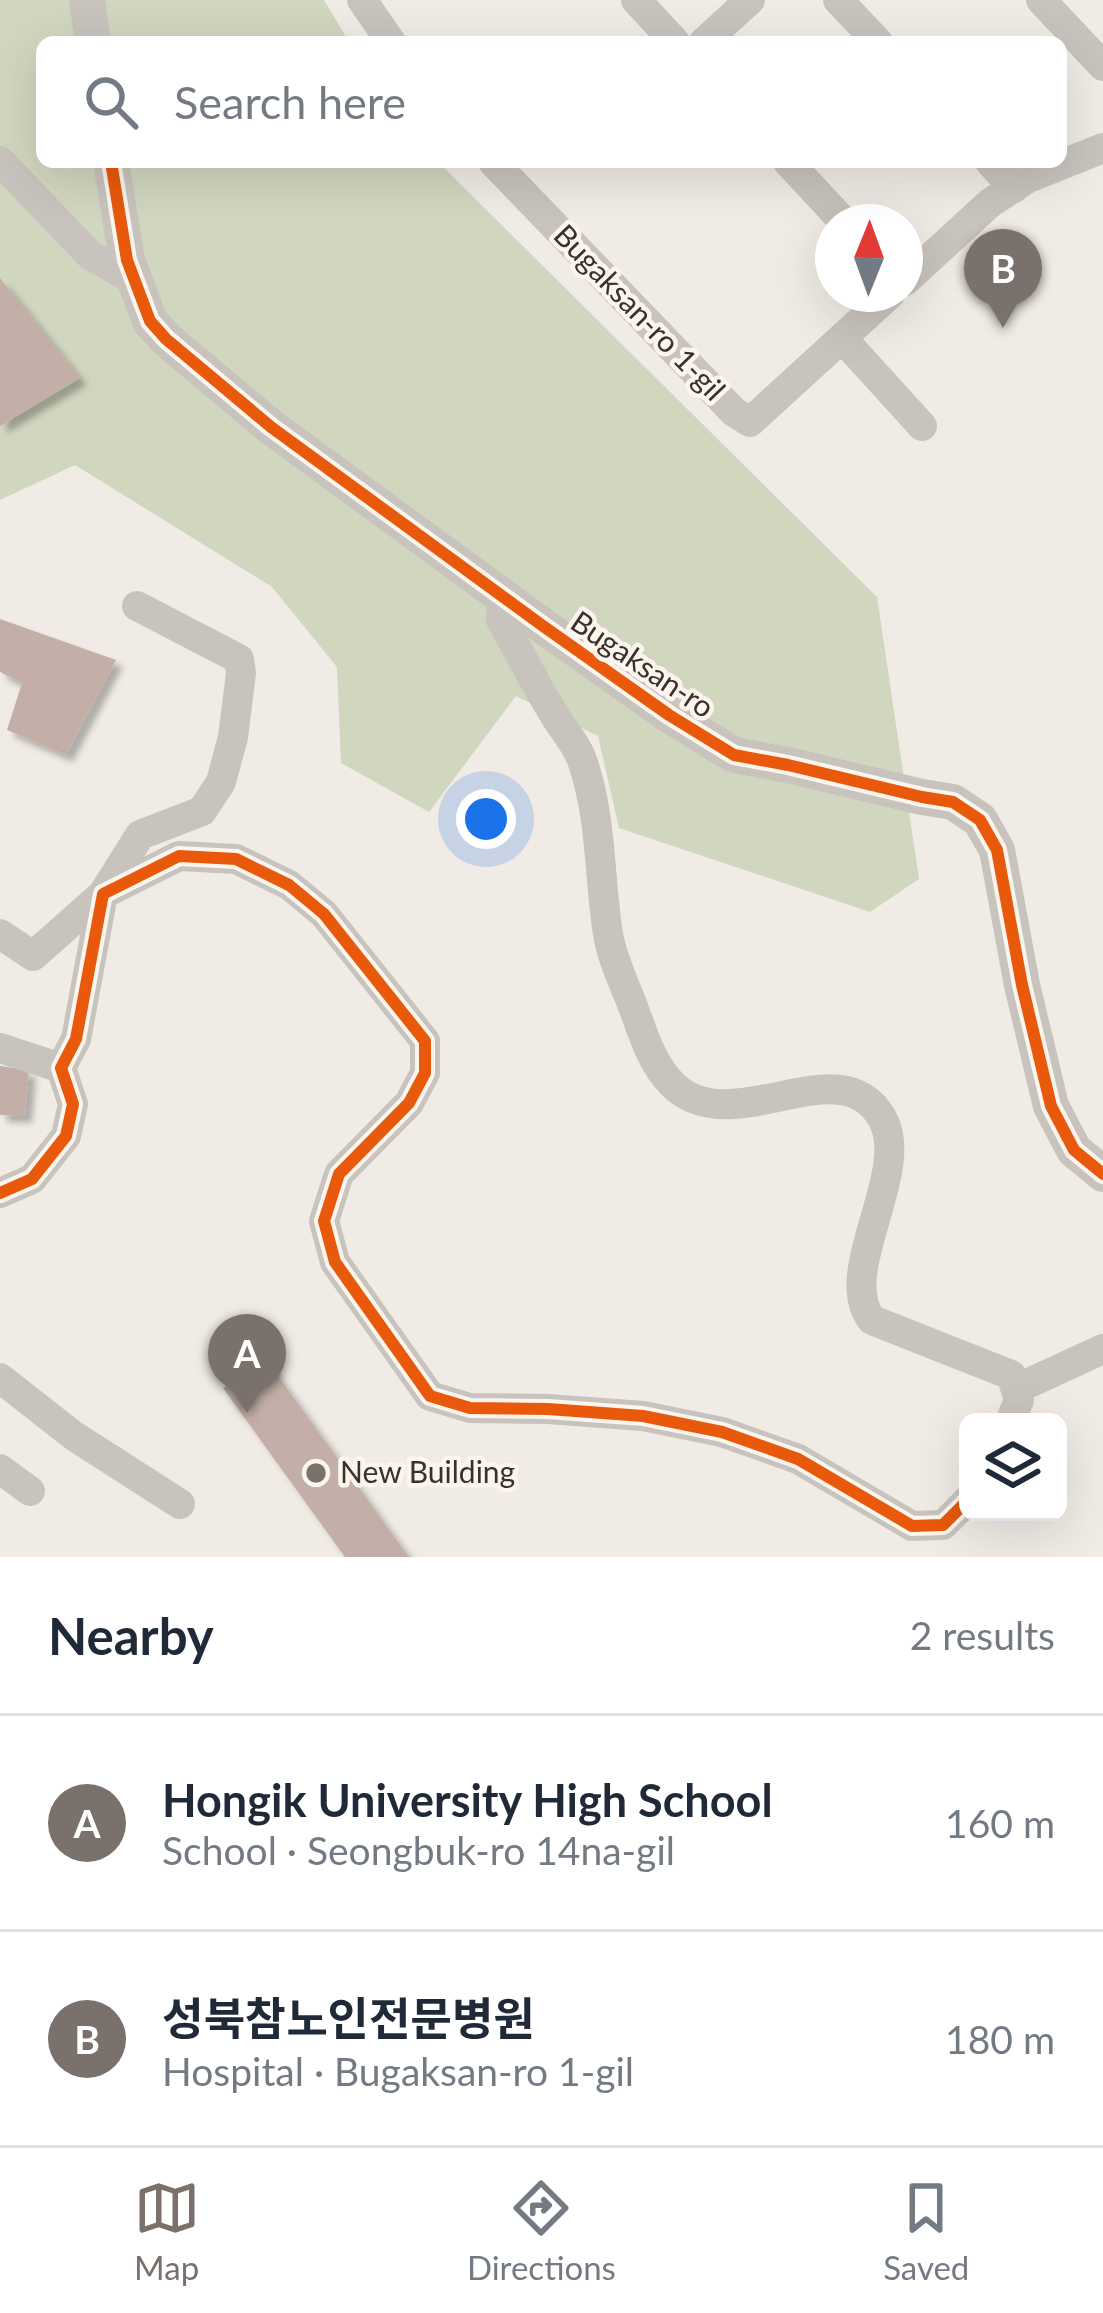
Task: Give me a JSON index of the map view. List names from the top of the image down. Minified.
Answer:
{"streets":{"street":["Bugaksan-ro 1-gil","Bugaksan-ro"]},"places":["New Building"],"north":"top","page":{"search":"Search here","pins":["B","A"],"heading":["Nearby","2 results"],"list":[{"mark":"A","name":"Hongik University High School","note":"School · Seongbuk-ro 14na-gil","value":"160 m"},{"mark":"B","name":"성북참노인전문병원","note":"Hospital · Bugaksan-ro 1-gil","value":"180 m"}],"nav":["Map","Directions","Saved"]}}
